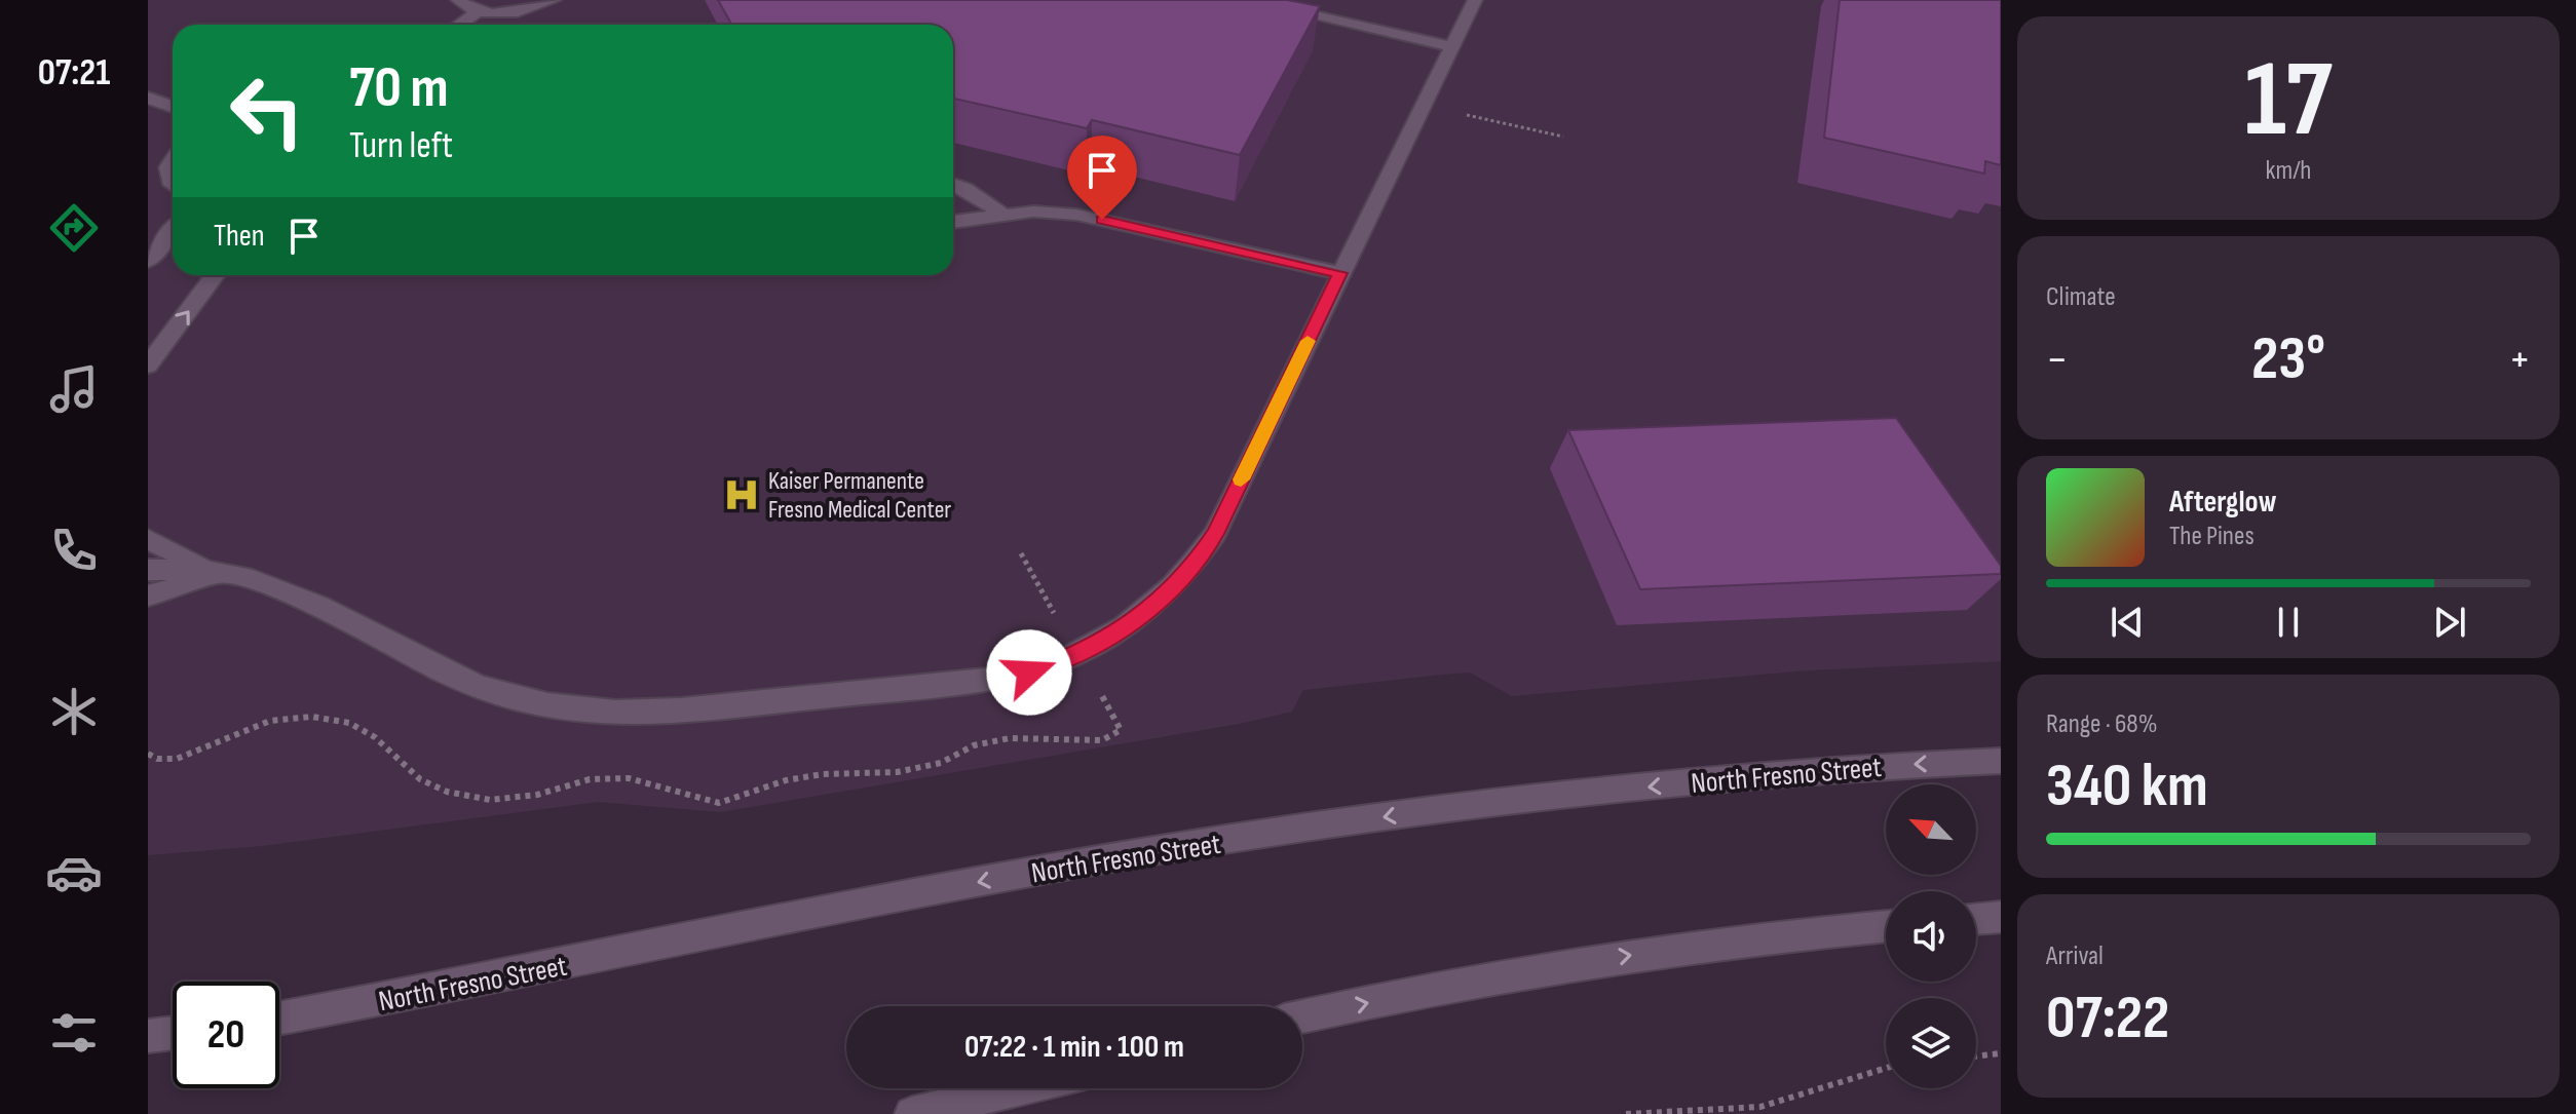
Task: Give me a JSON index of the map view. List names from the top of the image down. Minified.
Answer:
{"streets":{"main road":["North Fresno Street"]},"places":{"hospital":["Kaiser Permanente Fresno Medical Center"]},"north":"top left","page":{"tabs":"07:21","tile":[["17","km/h"],"Climate",["Range · 68%","340 km"],["Arrival","07:22"]],"turn":["70 m","Turn left"],"then":"Then","heat":["−","23°","+"],"song":["Afterglow","The Pines"],"limit":"20","trip":"07:22 · 1 min · 100 m"}}
